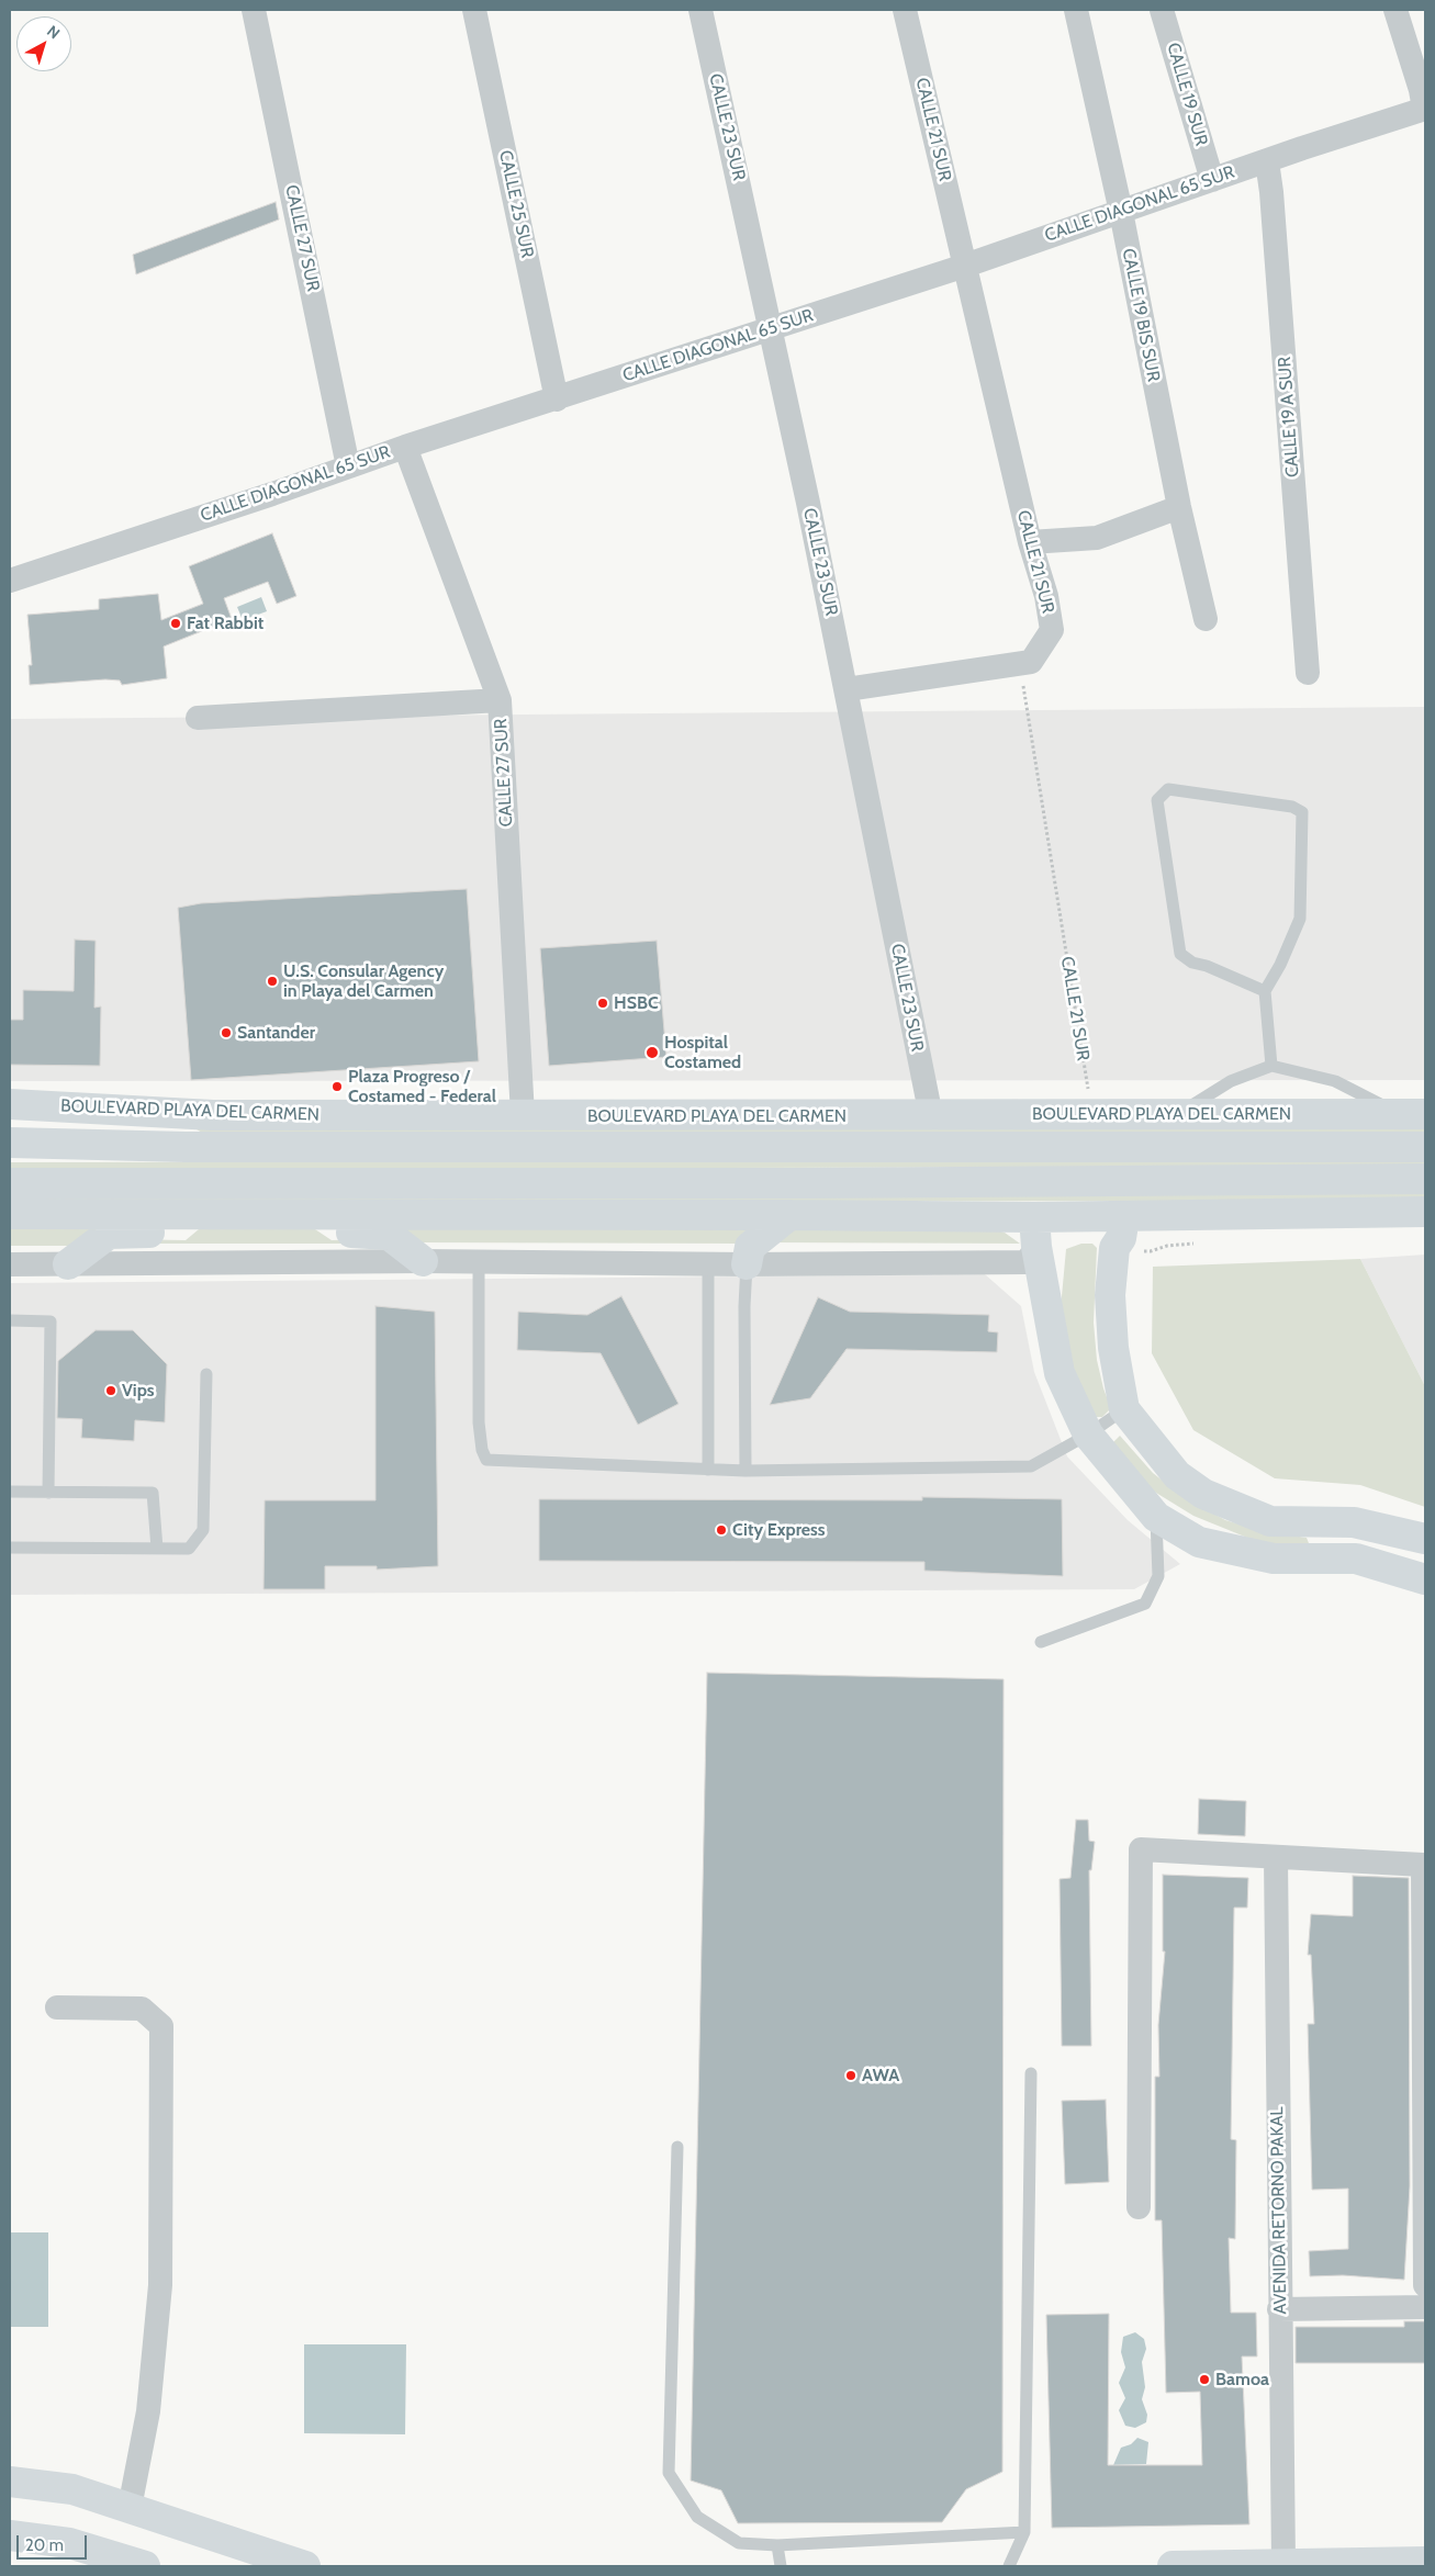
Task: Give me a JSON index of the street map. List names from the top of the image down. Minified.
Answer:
{"streets":{"main road":["BOULEVARD PLAYA DEL CARMEN"],"street":["CALLE 19 SUR","CALLE 23 SUR","CALLE 21 SUR","CALLE 25 SUR","CALLE DIAGONAL 65 SUR","CALLE 27 SUR","CALLE 19 BIS SUR","CALLE 19 A SUR","AVENIDA RETORNO PAKAL"]},"crossings":[["CALLE 19 SUR","CALLE DIAGONAL 65 SUR"],["CALLE 23 SUR","CALLE DIAGONAL 65 SUR"],["CALLE 23 SUR","BOULEVARD PLAYA DEL CARMEN"],["CALLE 21 SUR","CALLE DIAGONAL 65 SUR"],["CALLE 21 SUR","BOULEVARD PLAYA DEL CARMEN"],["CALLE 25 SUR","CALLE DIAGONAL 65 SUR"],["CALLE DIAGONAL 65 SUR","CALLE 27 SUR"],["CALLE DIAGONAL 65 SUR","CALLE 19 BIS SUR"],["CALLE DIAGONAL 65 SUR","CALLE 19 A SUR"],["CALLE 27 SUR","BOULEVARD PLAYA DEL CARMEN"]],"places":["Fat Rabbit","U.S. Consular Agency in Playa del Carmen","HSBC","Santander","Hospital Costamed","Plaza Progreso / Costamed - Federal","Vips","City Express","AWA","Bamoa"],"scale_bar":"20 m","north":"top right"}
